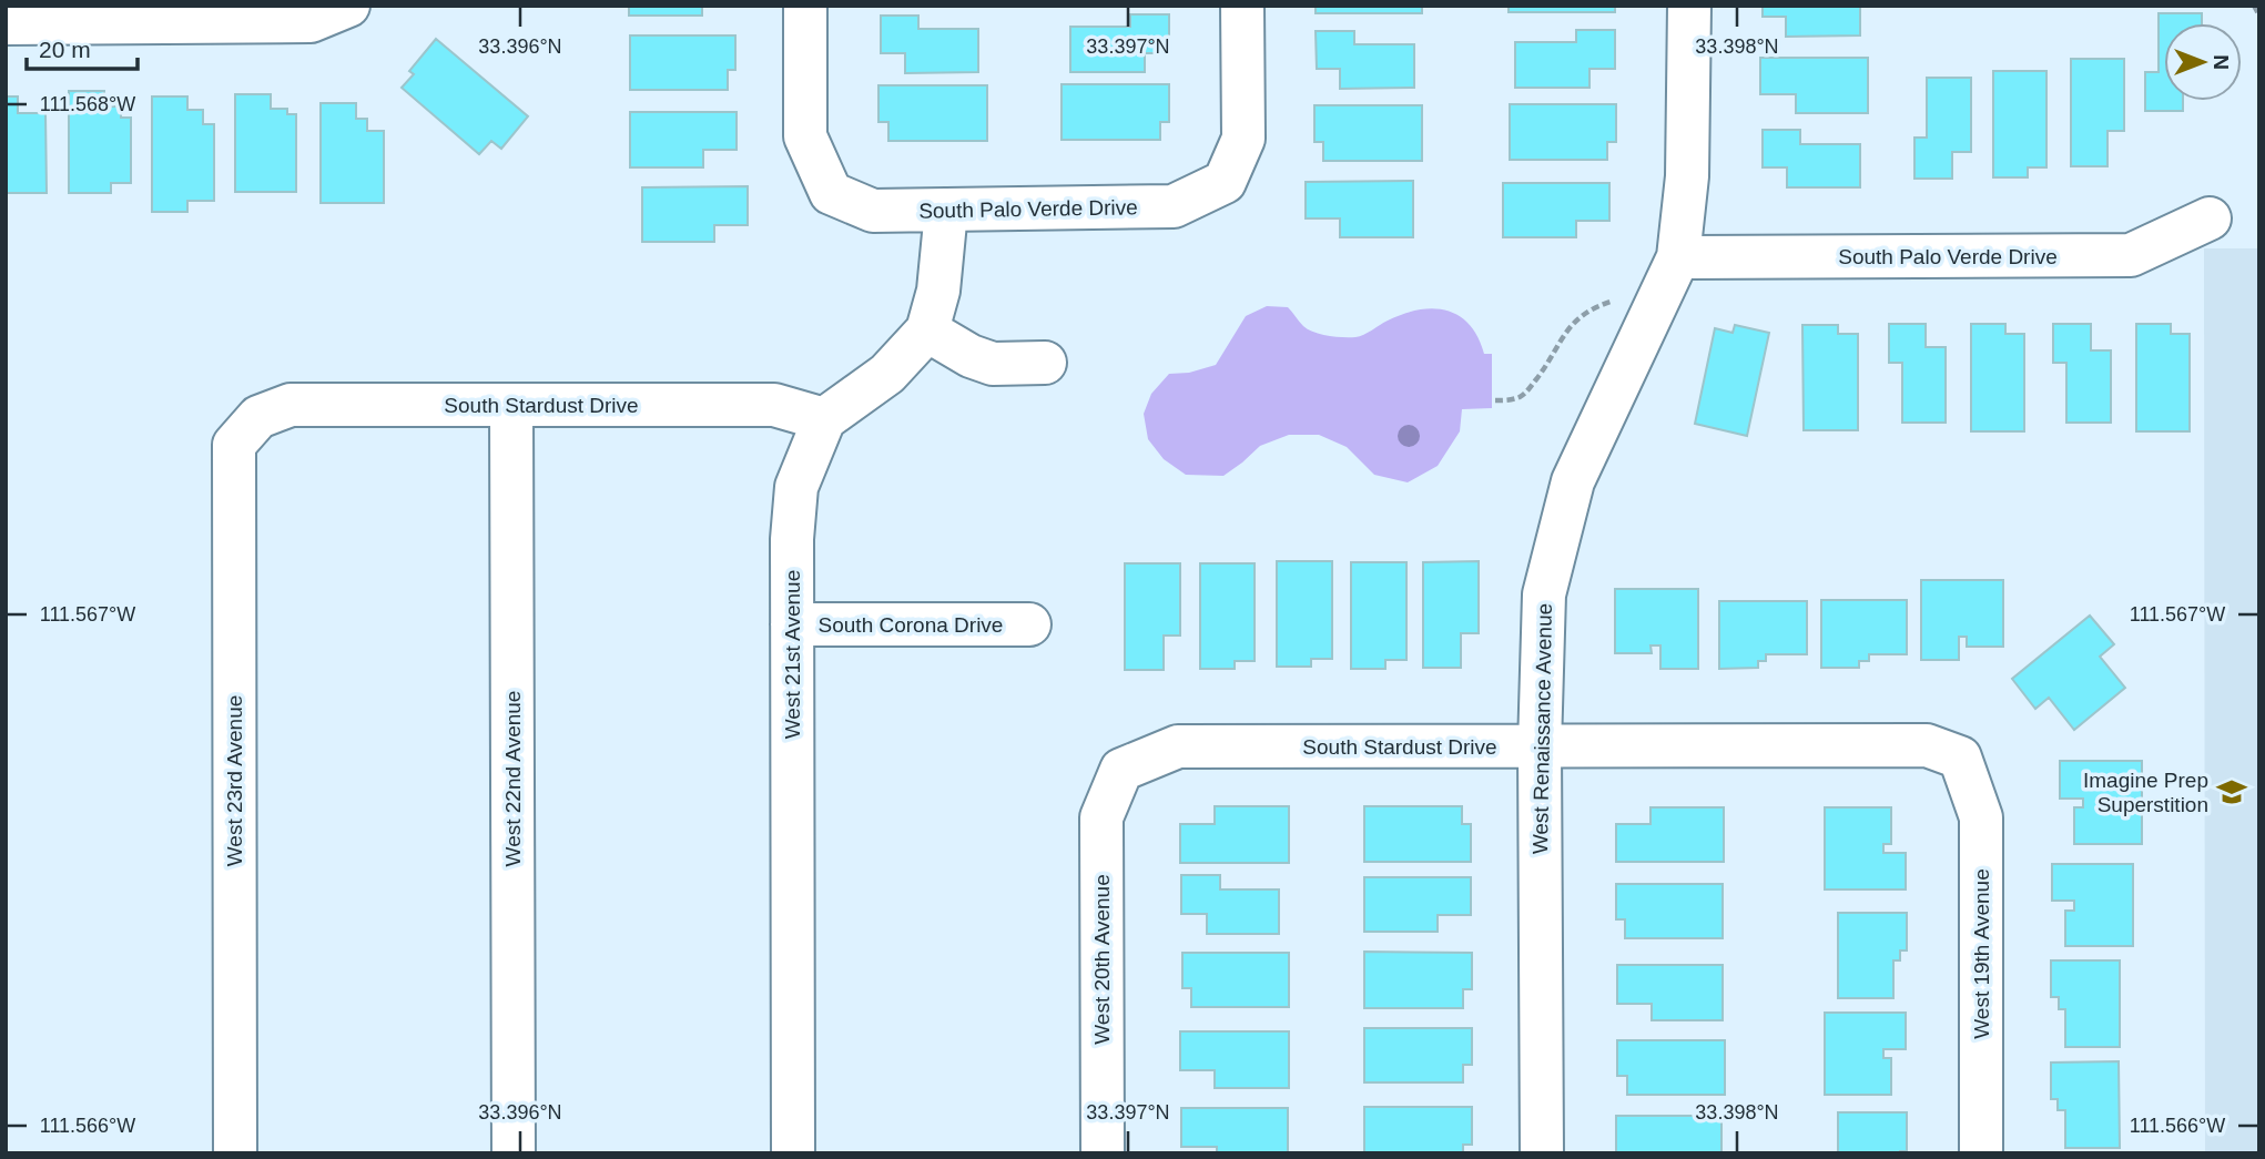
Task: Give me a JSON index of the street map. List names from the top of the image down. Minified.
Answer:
{"streets":{"street":["South Palo Verde Drive","South Stardust Drive","South Corona Drive","West 21st Avenue","West Renaissance Avenue","West 22nd Avenue","West 23rd Avenue","West 19th Avenue","West 20th Avenue"]},"crossings":[["South Palo Verde Drive","West Renaissance Avenue"],["South Stardust Drive","West 21st Avenue"],["South Stardust Drive","West Renaissance Avenue"],["South Stardust Drive","West 22nd Avenue"],["South Stardust Drive","West 23rd Avenue"],["South Stardust Drive","West 19th Avenue"],["South Stardust Drive","West 20th Avenue"],["South Corona Drive","West 21st Avenue"]],"places":{"school or university":["Imagine Prep Superstition"]},"scale_bar":"20 m","north":"right","coordinates":["33.396°N","33.397°N","33.398°N","111.568°W","111.567°W","111.566°W"]}
